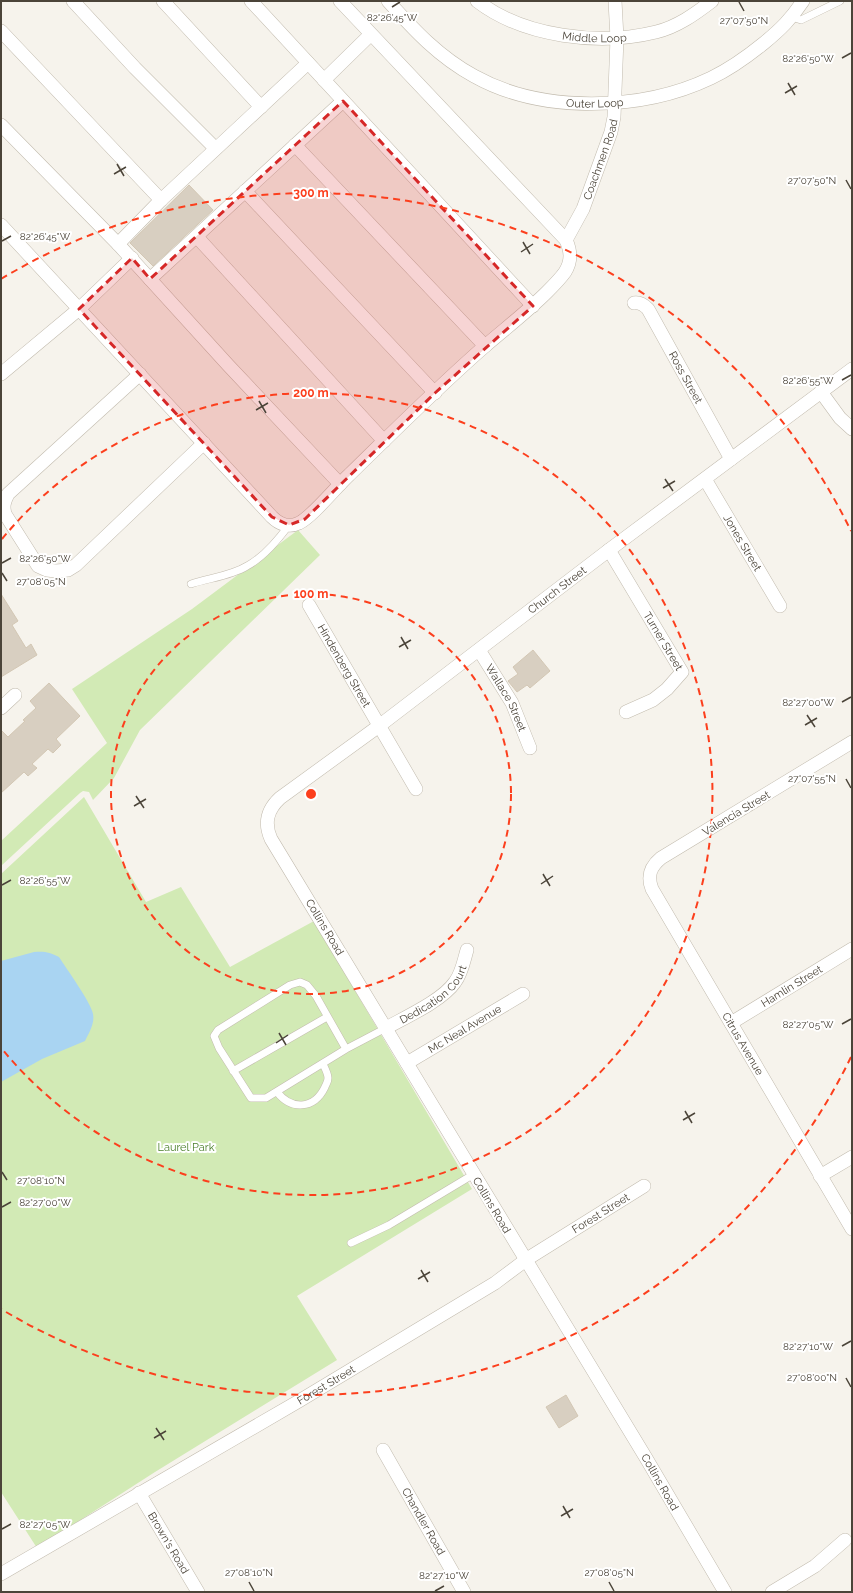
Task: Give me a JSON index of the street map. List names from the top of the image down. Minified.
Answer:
{"streets":{"street":["Middle Loop","Outer Loop","Coachmen Road","Ross Street","Jones Street","Church Street","Turner Street","Hindenberg Street","Wallace Street","Valencia Street","Collins Road","Hamlin Street","Dedication Court","Mc Neal Avenue","Citrus Avenue","Forest Street","Chandler Road","Brown's Road"]},"crossings":[["Middle Loop","Coachmen Road"],["Outer Loop","Coachmen Road"],["Ross Street","Church Street"],["Jones Street","Church Street"],["Church Street","Turner Street"],["Church Street","Hindenberg Street"],["Church Street","Wallace Street"],["Church Street","Collins Road"],["Valencia Street","Citrus Avenue"],["Collins Road","Dedication Court"],["Collins Road","Mc Neal Avenue"],["Collins Road","Forest Street"],["Hamlin Street","Citrus Avenue"],["Forest Street","Brown's Road"]],"parks":["Laurel Park"],"coordinates":["82°26'45\"W","27°07'50\"N","82°26'50\"W","82°26'55\"W","27°08'05\"N","82°27'00\"W","27°07'55\"N","82°27'05\"W","27°08'10\"N","82°27'10\"W","27°08'00\"N"],"rings":["300 m","200 m","100 m"]}
